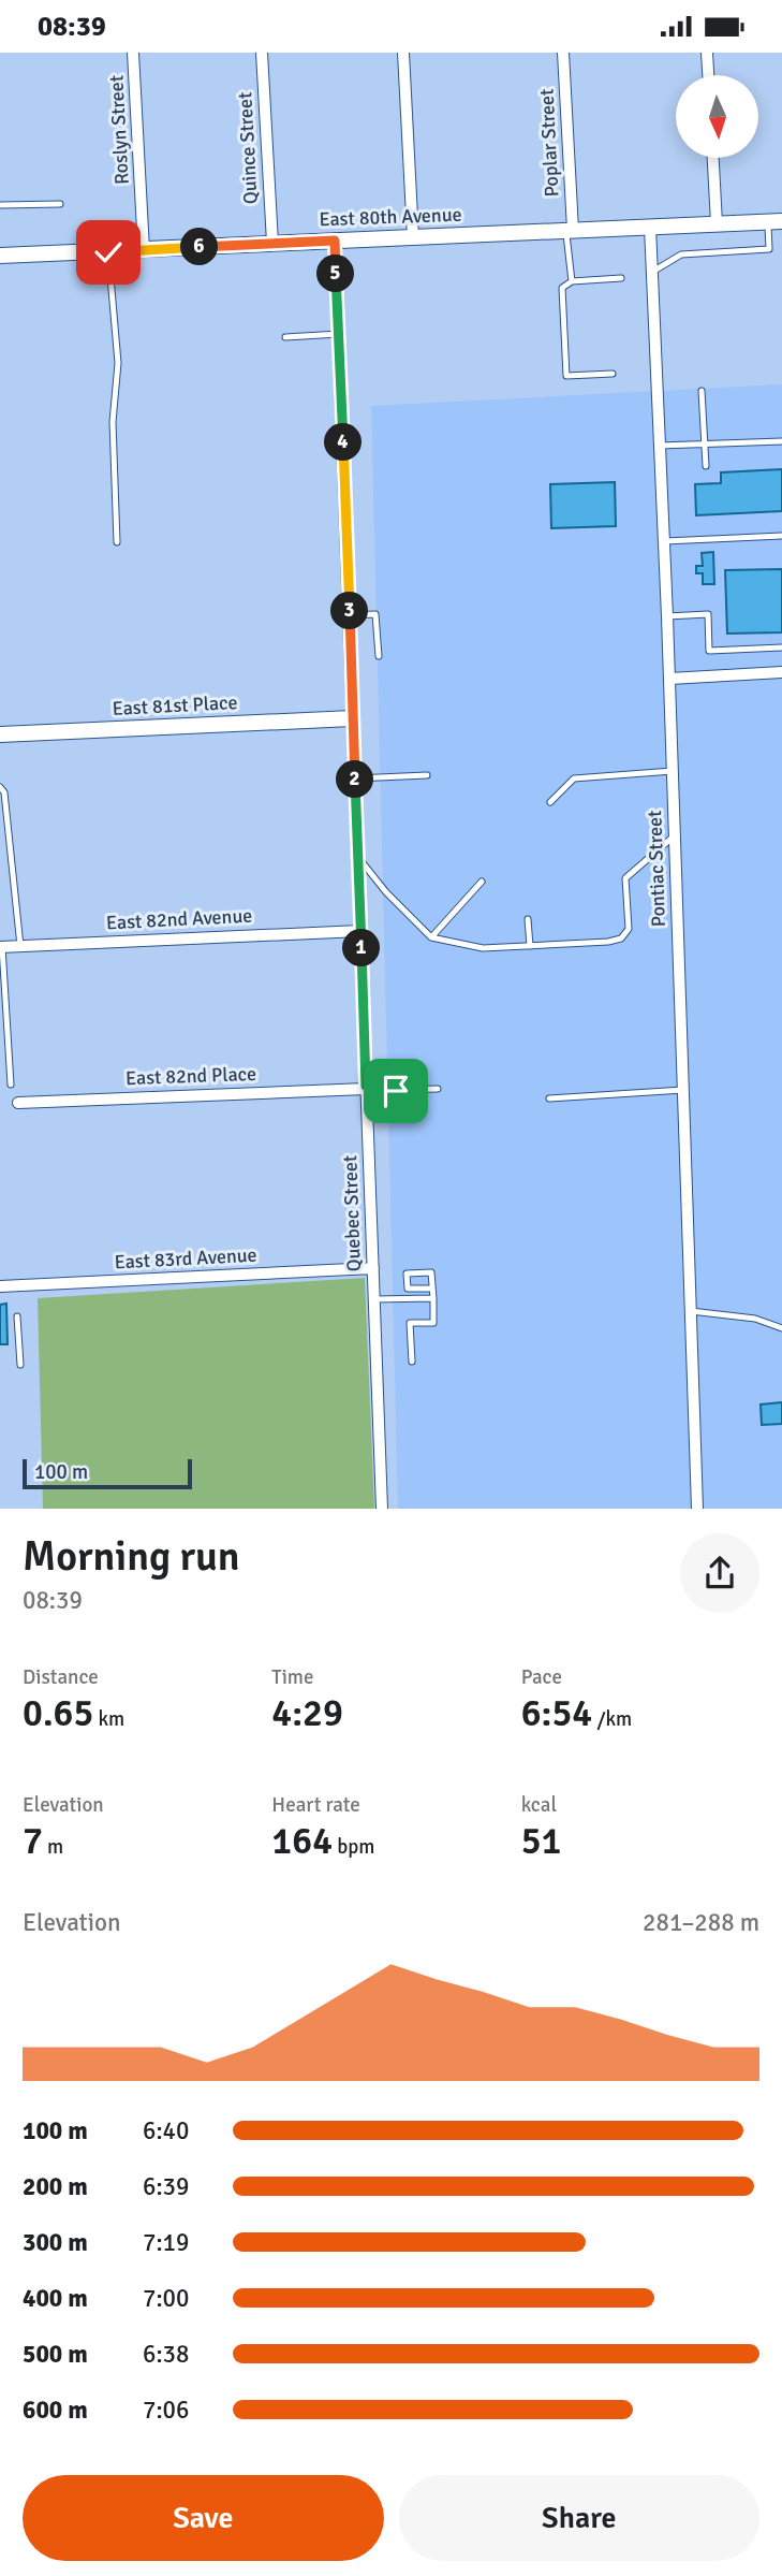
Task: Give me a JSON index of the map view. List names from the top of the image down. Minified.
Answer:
{"streets":{"street":["Roslyn Street","Poplar Street","Quince Street","East 80th Avenue","East 81st Place","Pontiac Street","East 82nd Avenue","East 82nd Place","Quebec Street","East 83rd Avenue"]},"crossings":[["Roslyn Street","East 80th Avenue"],["Poplar Street","East 80th Avenue"],["Quince Street","East 80th Avenue"],["East 80th Avenue","Pontiac Street"],["East 80th Avenue","Quebec Street"],["East 81st Place","Quebec Street"],["East 82nd Avenue","Quebec Street"],["East 82nd Place","Quebec Street"],["Quebec Street","East 83rd Avenue"]],"scale_bar":"100 m","north":"bottom","page":{"status":"08:39","pins":["6","5","4","3","2","1"],"scale":"100 m","heading":["Morning run","08:39"],"stats":[["Distance","0.65 km"],["Time","4:29"],["Pace","6:54 /km"],["Elevation","7 m"],["Heart rate","164 bpm"],["kcal","51"]],"chart":["Elevation","281–288 m"],"list":[{"name":"100 m","note":"6:40"},{"name":"200 m","note":"6:39"},{"name":"300 m","note":"7:19"},{"name":"400 m","note":"7:00"},{"name":"500 m","note":"6:38"},{"name":"600 m","note":"7:06"}],"buttons":["Save","Share"]}}
